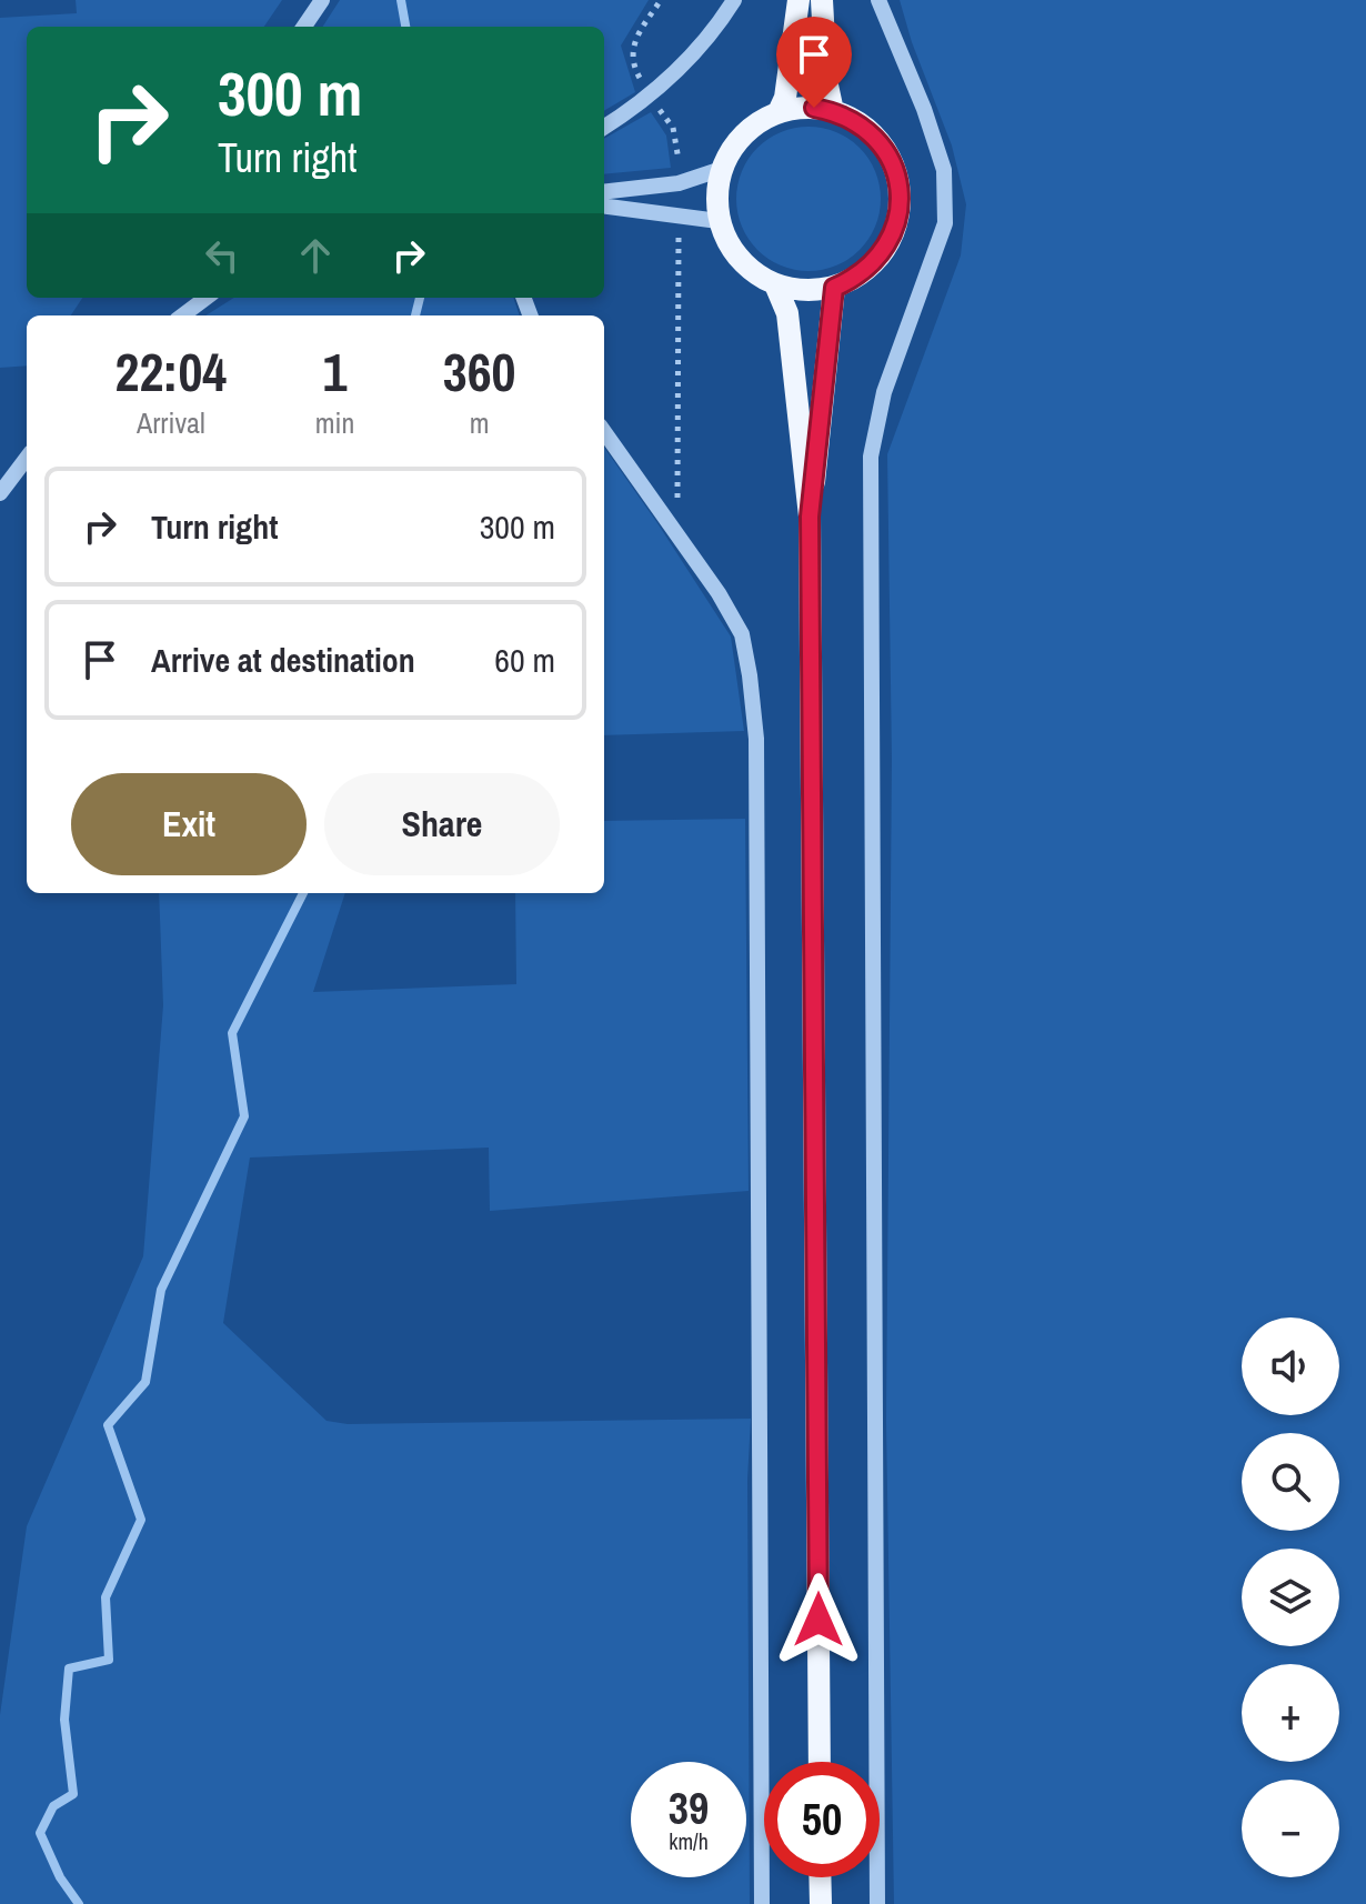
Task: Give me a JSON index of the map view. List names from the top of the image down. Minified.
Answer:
{"page":{"turn":["300 m","Turn right"],"eta":["22:04","Arrival","1","min","360","m"],"list":[{"name":"Turn right","value":"300 m"},{"name":"Arrive at destination","value":"60 m"}],"buttons":["Exit","Share"],"map_buttons":["+","−"],"speed":"39 km/h","limit":"50"}}
